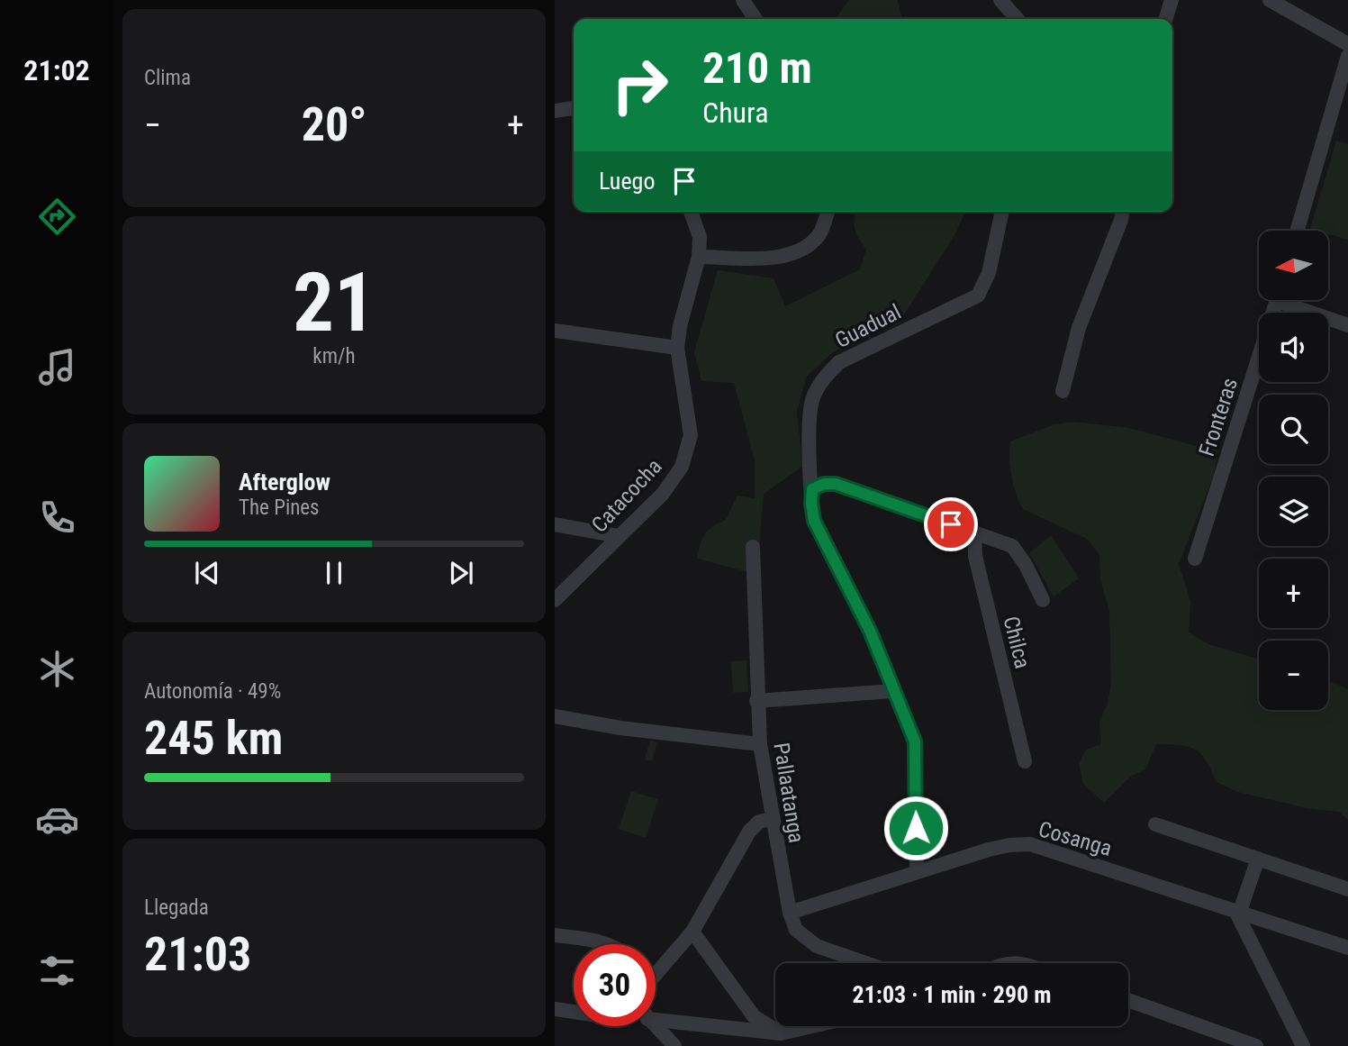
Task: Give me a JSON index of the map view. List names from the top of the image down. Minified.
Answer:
{"streets":{"street":["Guadual","Fronteras","Catacocha","Chilca","Pallaatanga","Cosanga"]},"crossings":[["Guadual","Cosanga"],["Pallaatanga","Cosanga"]],"north":"left","page":{"tabs":"21:02","tile":["Clima",["21","km/h"],["Autonomía · 49%","245 km"],["Llegada","21:03"]],"turn":["210 m","Chura"],"heat":["−","20°","+"],"then":"Luego","map_buttons":["+","−"],"song":["Afterglow","The Pines"],"limit":"30","trip":"21:03 · 1 min · 290 m"}}
